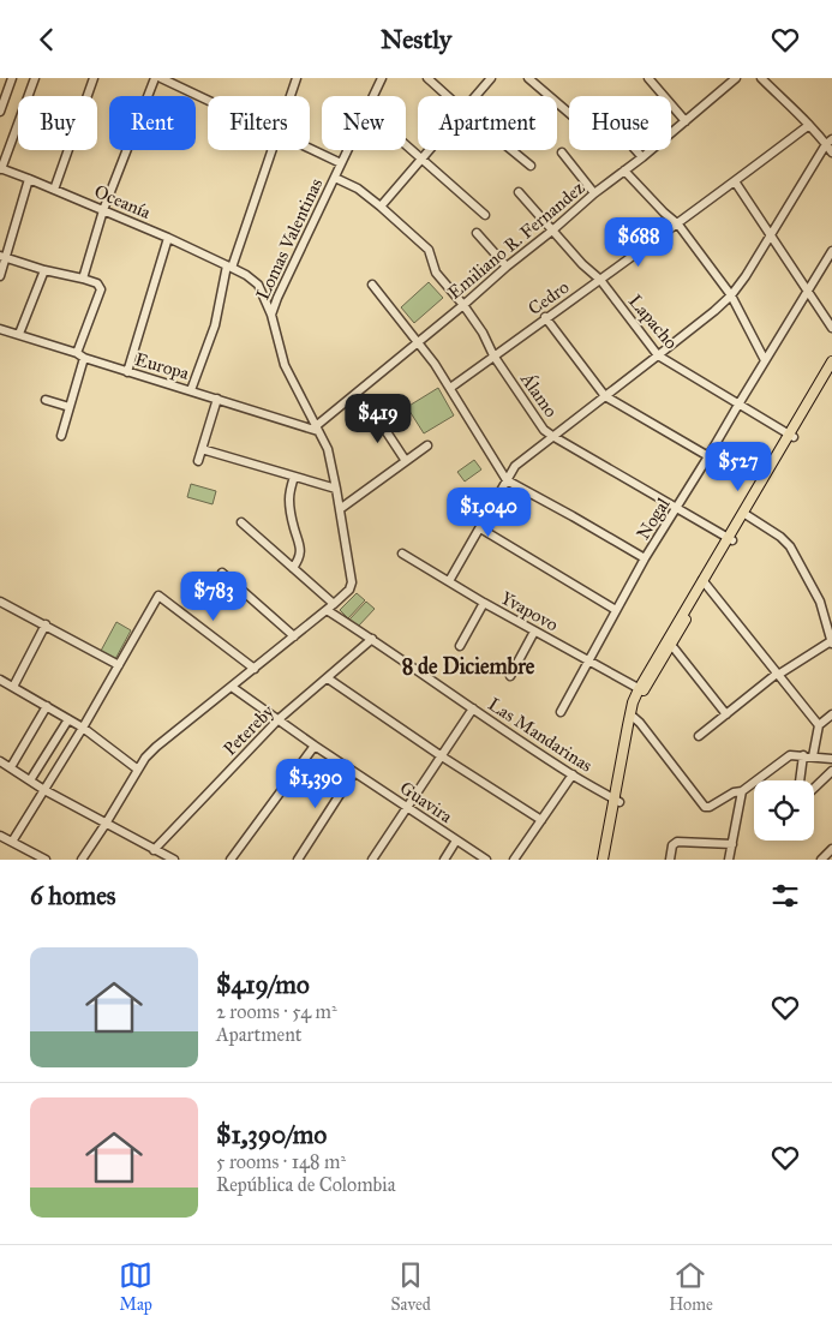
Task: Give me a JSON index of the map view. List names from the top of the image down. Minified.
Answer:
{"streets":{"street":["Oceanía","Lomas Valentinas","Emiliano R. Fernandez","Cedro","Lapacho","Europa","Álamo","Nogal","Yvapovo","Petereby","Las Mandarinas","Guavira"]},"crossings":[["Oceanía","Lomas Valentinas"],["Oceanía","Emiliano R. Fernandez"],["Oceanía","Europa"],["Oceanía","Las Mandarinas"],["Oceanía","Guavira"],["Lomas Valentinas","Álamo"],["Emiliano R. Fernandez","Lapacho"],["Emiliano R. Fernandez","Europa"],["Emiliano R. Fernandez","Álamo"],["Cedro","Lapacho"],["Cedro","Álamo"],["Lapacho","Nogal"],["Álamo","Nogal"],["Nogal","Yvapovo"],["Petereby","Las Mandarinas"],["Petereby","Guavira"]],"districts":["8 de Diciembre"],"page":{"header":"Nestly","chip":["Buy","Rent","Filters","New","Apartment","House"],"price":["$688","$419","$527","$1,040","$783","$1,390"],"heading":"6 homes","list":[{"name":"$419/mo","note":"2 rooms · 54 m² · Apartment"},{"name":"$1,390/mo","note":"5 rooms · 148 m² · República de Colombia"}],"tabs":["Map","Saved","Home"]}}
